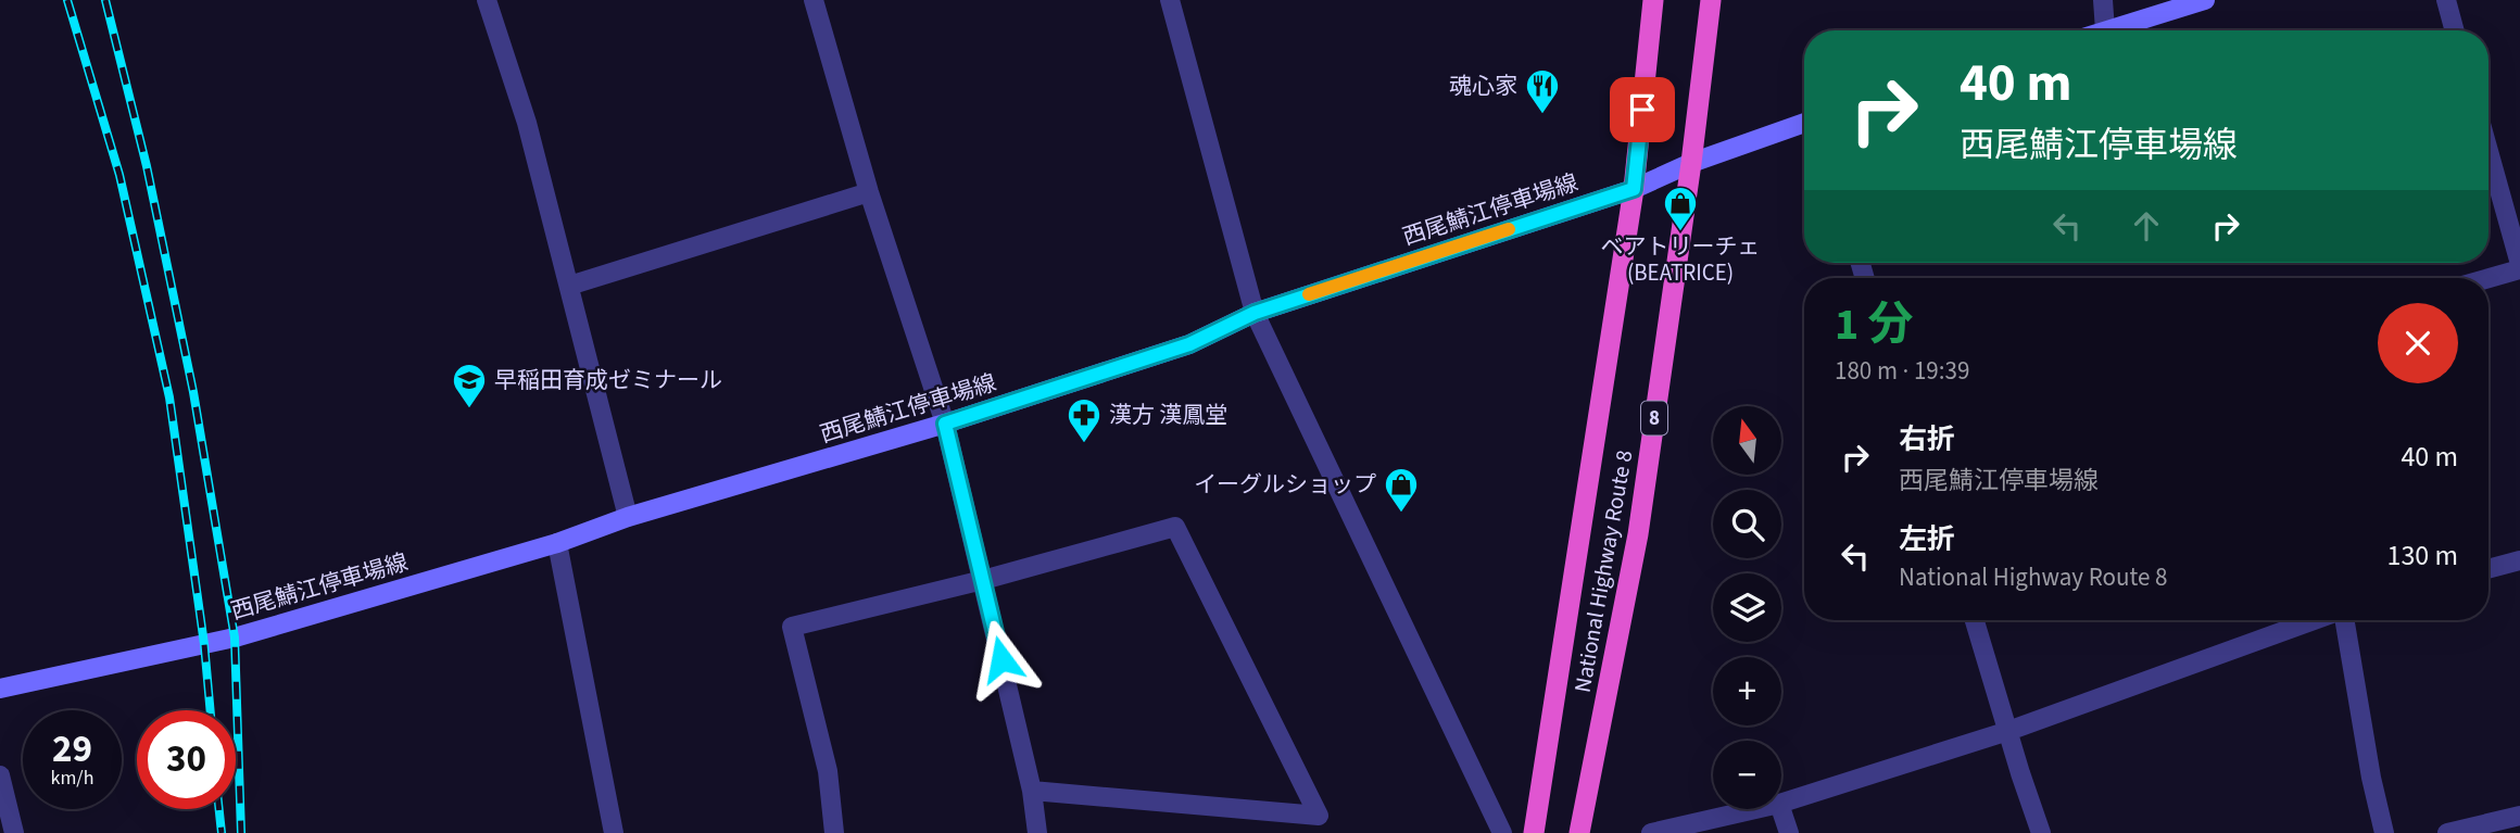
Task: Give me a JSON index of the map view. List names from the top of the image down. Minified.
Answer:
{"streets":{"highway":["8","National Highway Route 8"],"main road":["西尾鯖江停車場線"]},"crossings":[["西尾鯖江停車場線","National Highway Route 8"]],"places":{"restaurant":["魂心家"],"shop":["ベアトリーチェ (BEATRICE)","イーグルショップ"],"school or university":["早稲田育成ゼミナール"],"pharmacy":["漢方 漢鳳堂"]},"north":"top","page":{"turn":["40 m","西尾鯖江停車場線"],"heading":["1 分","180 m · 19:39"],"map_buttons":["+","−"],"list":[{"name":"右折","note":"西尾鯖江停車場線","value":"40 m"},{"name":"左折","note":"National Highway Route 8","value":"130 m"}],"speed":"29 km/h","limit":"30"}}
